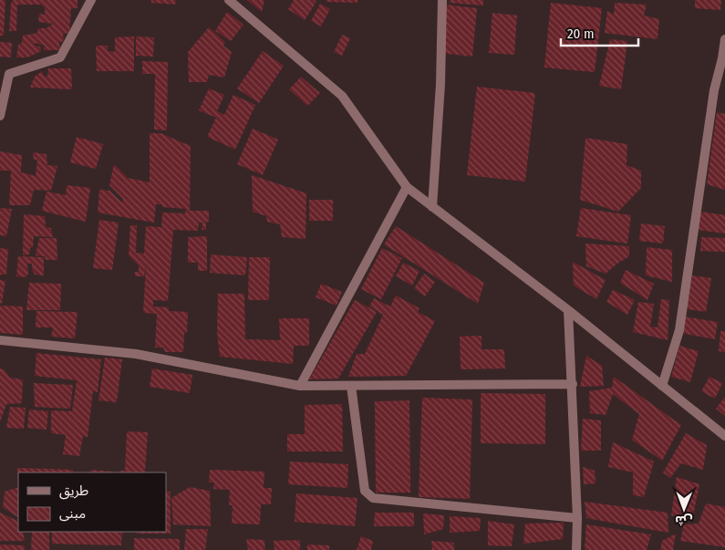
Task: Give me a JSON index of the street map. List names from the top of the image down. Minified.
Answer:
{"legend":["طريق","مبنى"],"scale_bar":"20 m","north":"bottom"}
